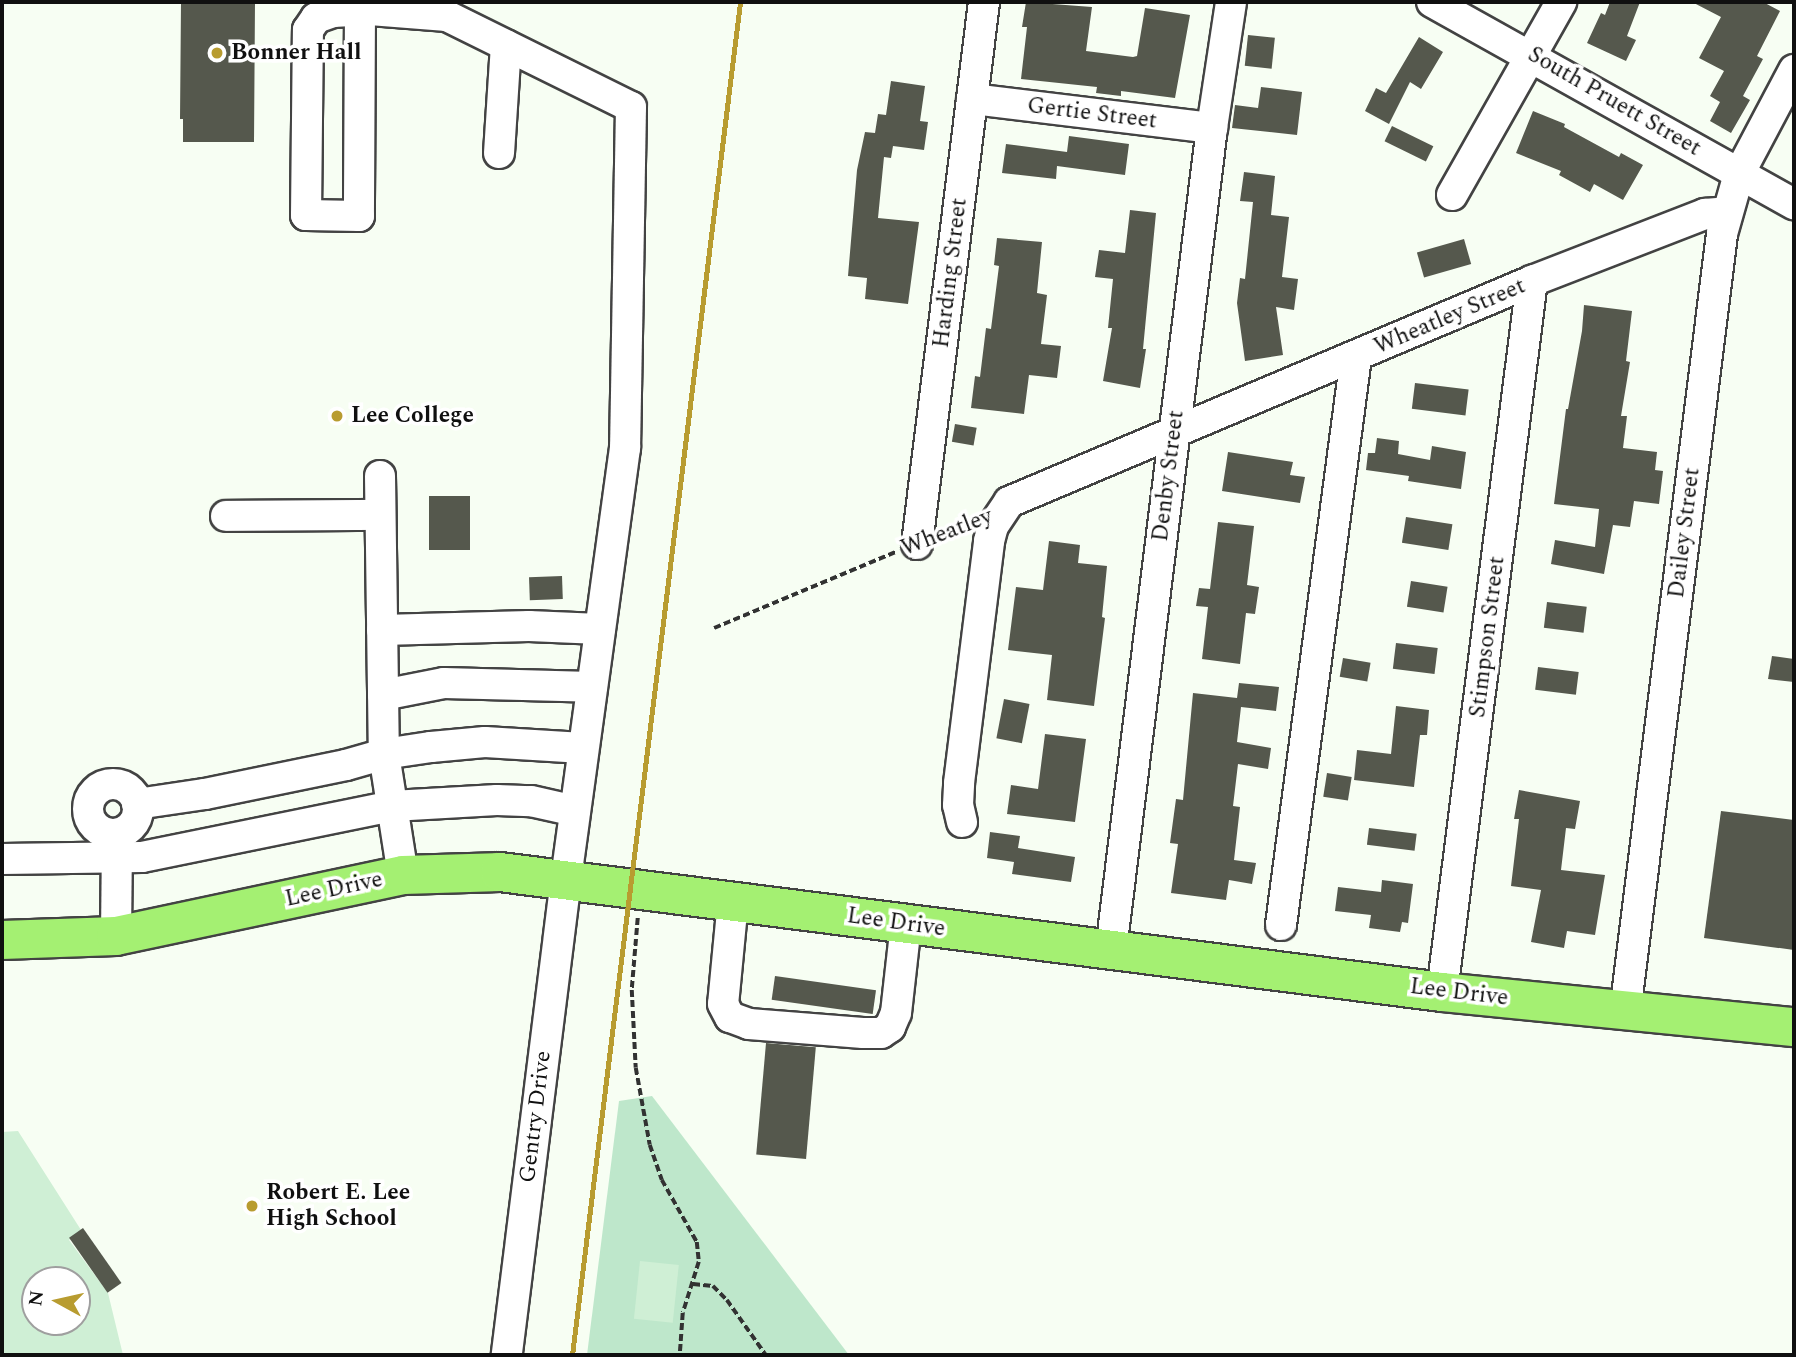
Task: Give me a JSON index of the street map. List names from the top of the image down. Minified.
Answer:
{"streets":{"main road":["Lee Drive"],"street":["South Pruett Street","Gertie Street","Harding Street","Wheatley Street","Denby Street","Wheatley","Dailey Street","Stimpson Street","Gentry Drive"]},"crossings":[["South Pruett Street","Dailey Street"],["Gertie Street","Harding Street"],["Gertie Street","Denby Street"],["Harding Street","Wheatley"],["Wheatley Street","Denby Street"],["Wheatley Street","Wheatley"],["Wheatley Street","Dailey Street"],["Wheatley Street","Stimpson Street"],["Denby Street","Wheatley"],["Denby Street","Lee Drive"],["Dailey Street","Lee Drive"],["Stimpson Street","Lee Drive"],["Lee Drive","Gentry Drive"]],"places":["Bonner Hall","Lee College","Robert E. Lee High School"],"north":"left"}
